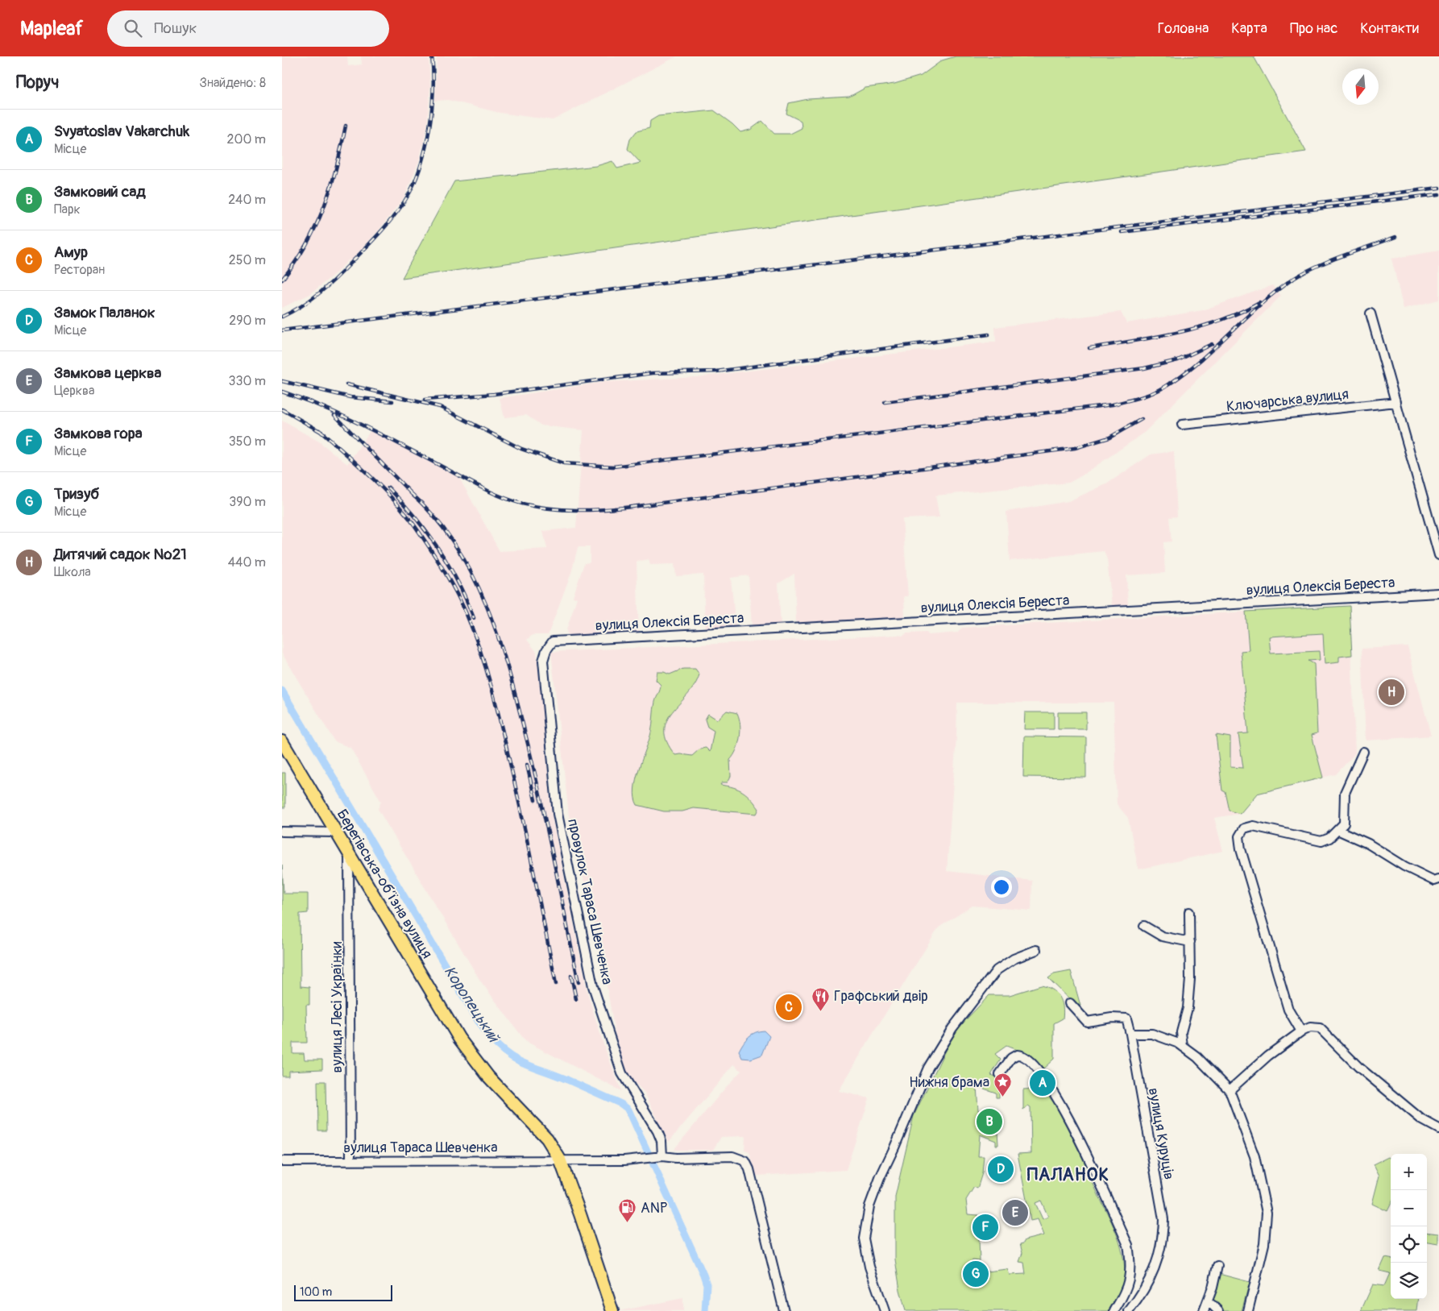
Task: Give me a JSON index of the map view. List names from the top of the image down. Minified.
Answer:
{"streets":{"highway":["Берегівська-обʼїзна вулиця"],"street":["Ключарська вулиця","вулиця Олексія Береста","провулок Тараса Шевченка","вулиця Лесі Українки","вулиця Куруців","вулиця Тараса Шевченка"]},"crossings":[["вулиця Олексія Береста","провулок Тараса Шевченка"],["Берегівська-обʼїзна вулиця","вулиця Лесі Українки"],["Берегівська-обʼїзна вулиця","вулиця Тараса Шевченка"],["провулок Тараса Шевченка","вулиця Тараса Шевченка"],["вулиця Лесі Українки","вулиця Тараса Шевченка"]],"districts":["ПАЛАНОК"],"water":["Коропецький"],"places":{"restaurant":["Графський двір"],"place":["Нижня брама"],"fuel station":["ANP"]},"scale_bar":"100 m","north":"bottom","page":{"header":"Mapleaf","search":"Пошук","nav":["Головна","Карта","Про нас","Контакти"],"heading":["Поруч","Знайдено: 8"],"list":[{"mark":"A","name":"Svyatoslav Vakarchuk","note":"Місце","value":"200 m"},{"mark":"B","name":"Замковий сад","note":"Парк","value":"240 m"},{"mark":"C","name":"Амур","note":"Ресторан","value":"250 m"},{"mark":"D","name":"Замок Паланок","note":"Місце","value":"290 m"},{"mark":"E","name":"Замкова церква","note":"Церква","value":"330 m"},{"mark":"F","name":"Замкова гора","note":"Місце","value":"350 m"},{"mark":"G","name":"Тризуб","note":"Місце","value":"390 m"},{"mark":"H","name":"Дитячий садок №21","note":"Школа","value":"440 m"}],"pins":["H","C","A","B","D","E","F","G"],"map_buttons":["+","−"],"scale":"100 m"}}
